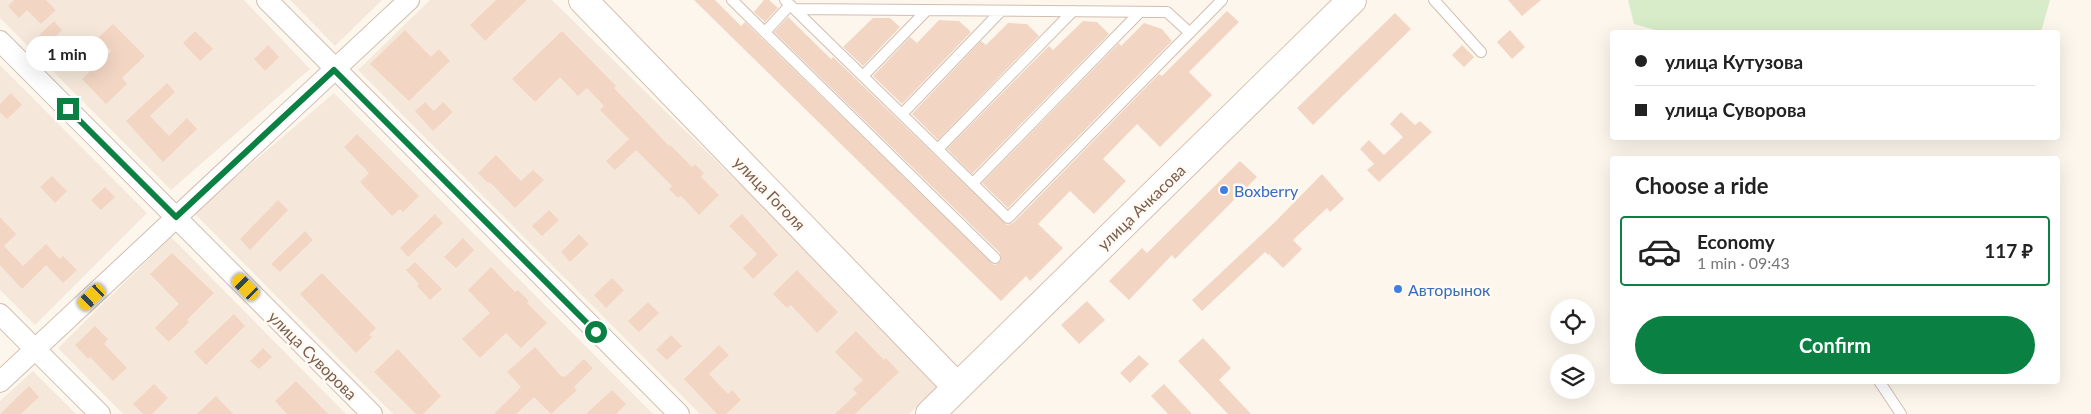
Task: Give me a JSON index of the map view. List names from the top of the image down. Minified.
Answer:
{"streets":{"main road":["улица Гоголя","улица Ачкасова"],"street":["улица Суворова"]},"crossings":[["улица Гоголя","улица Ачкасова"]],"places":["Boxberry","Авторынок"],"page":{"banner":["улица Кутузова","улица Суворова"],"bubble":"1 min","heading":"Choose a ride","list":[{"name":"Economy","note":"1 min · 09:43","value":"117 ₽"}],"buttons":"Confirm"}}
